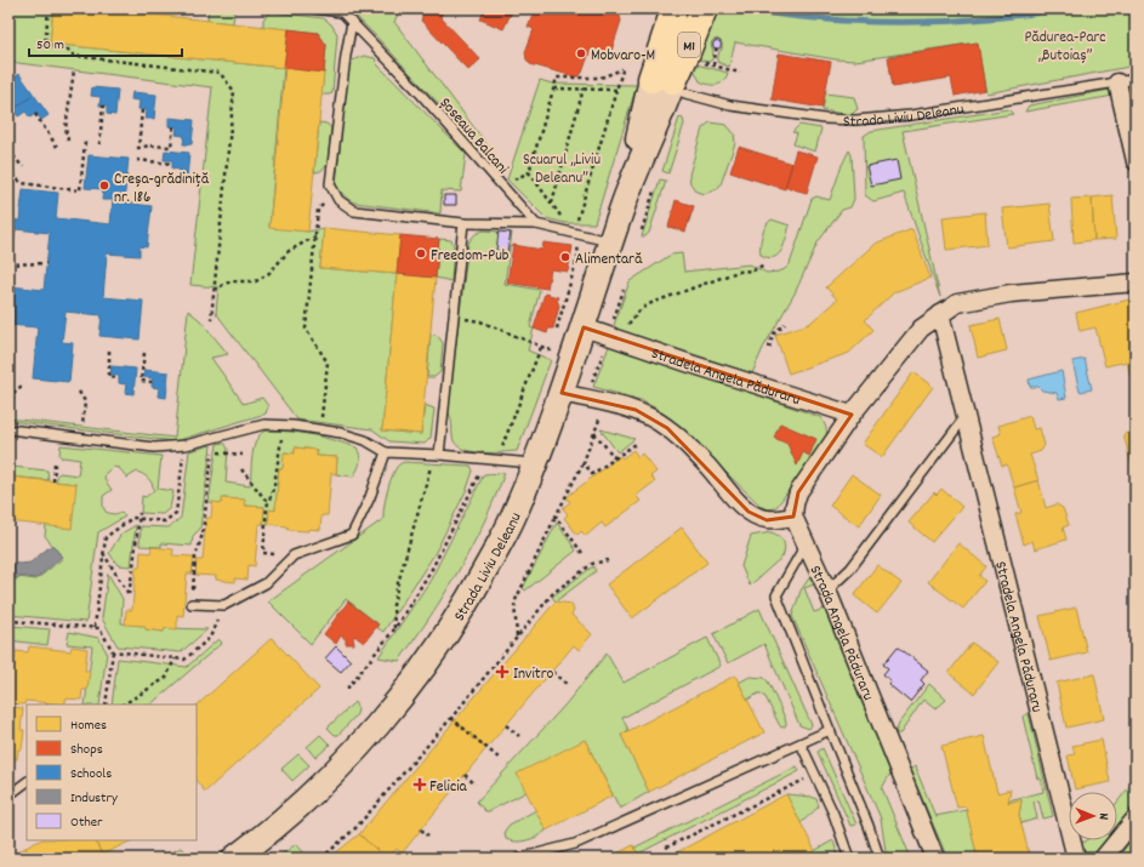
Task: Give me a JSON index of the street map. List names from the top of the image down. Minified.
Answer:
{"streets":{"highway":["M1"],"main road":["Strada Liviu Deleanu"],"street":["Stradela Angela Păduraru","Strada Angela Păduraru"],"lane":["Șoseaua Balcani"]},"crossings":[["M1","Strada Liviu Deleanu"],["Strada Liviu Deleanu","Stradela Angela Păduraru"]],"parks":["Pădurea-Parc „Butoiaș”","Scuarul „Liviu Deleanu”"],"places":{"other":["Mobvaro-M","Creșa-grădiniță nr. 186","Freedom-Pub","Alimentară"],"health":["Invitro","Felicia"]},"legend":["Homes","Shops","Schools","Industry","Other"],"scale_bar":"50 m","north":"right"}
